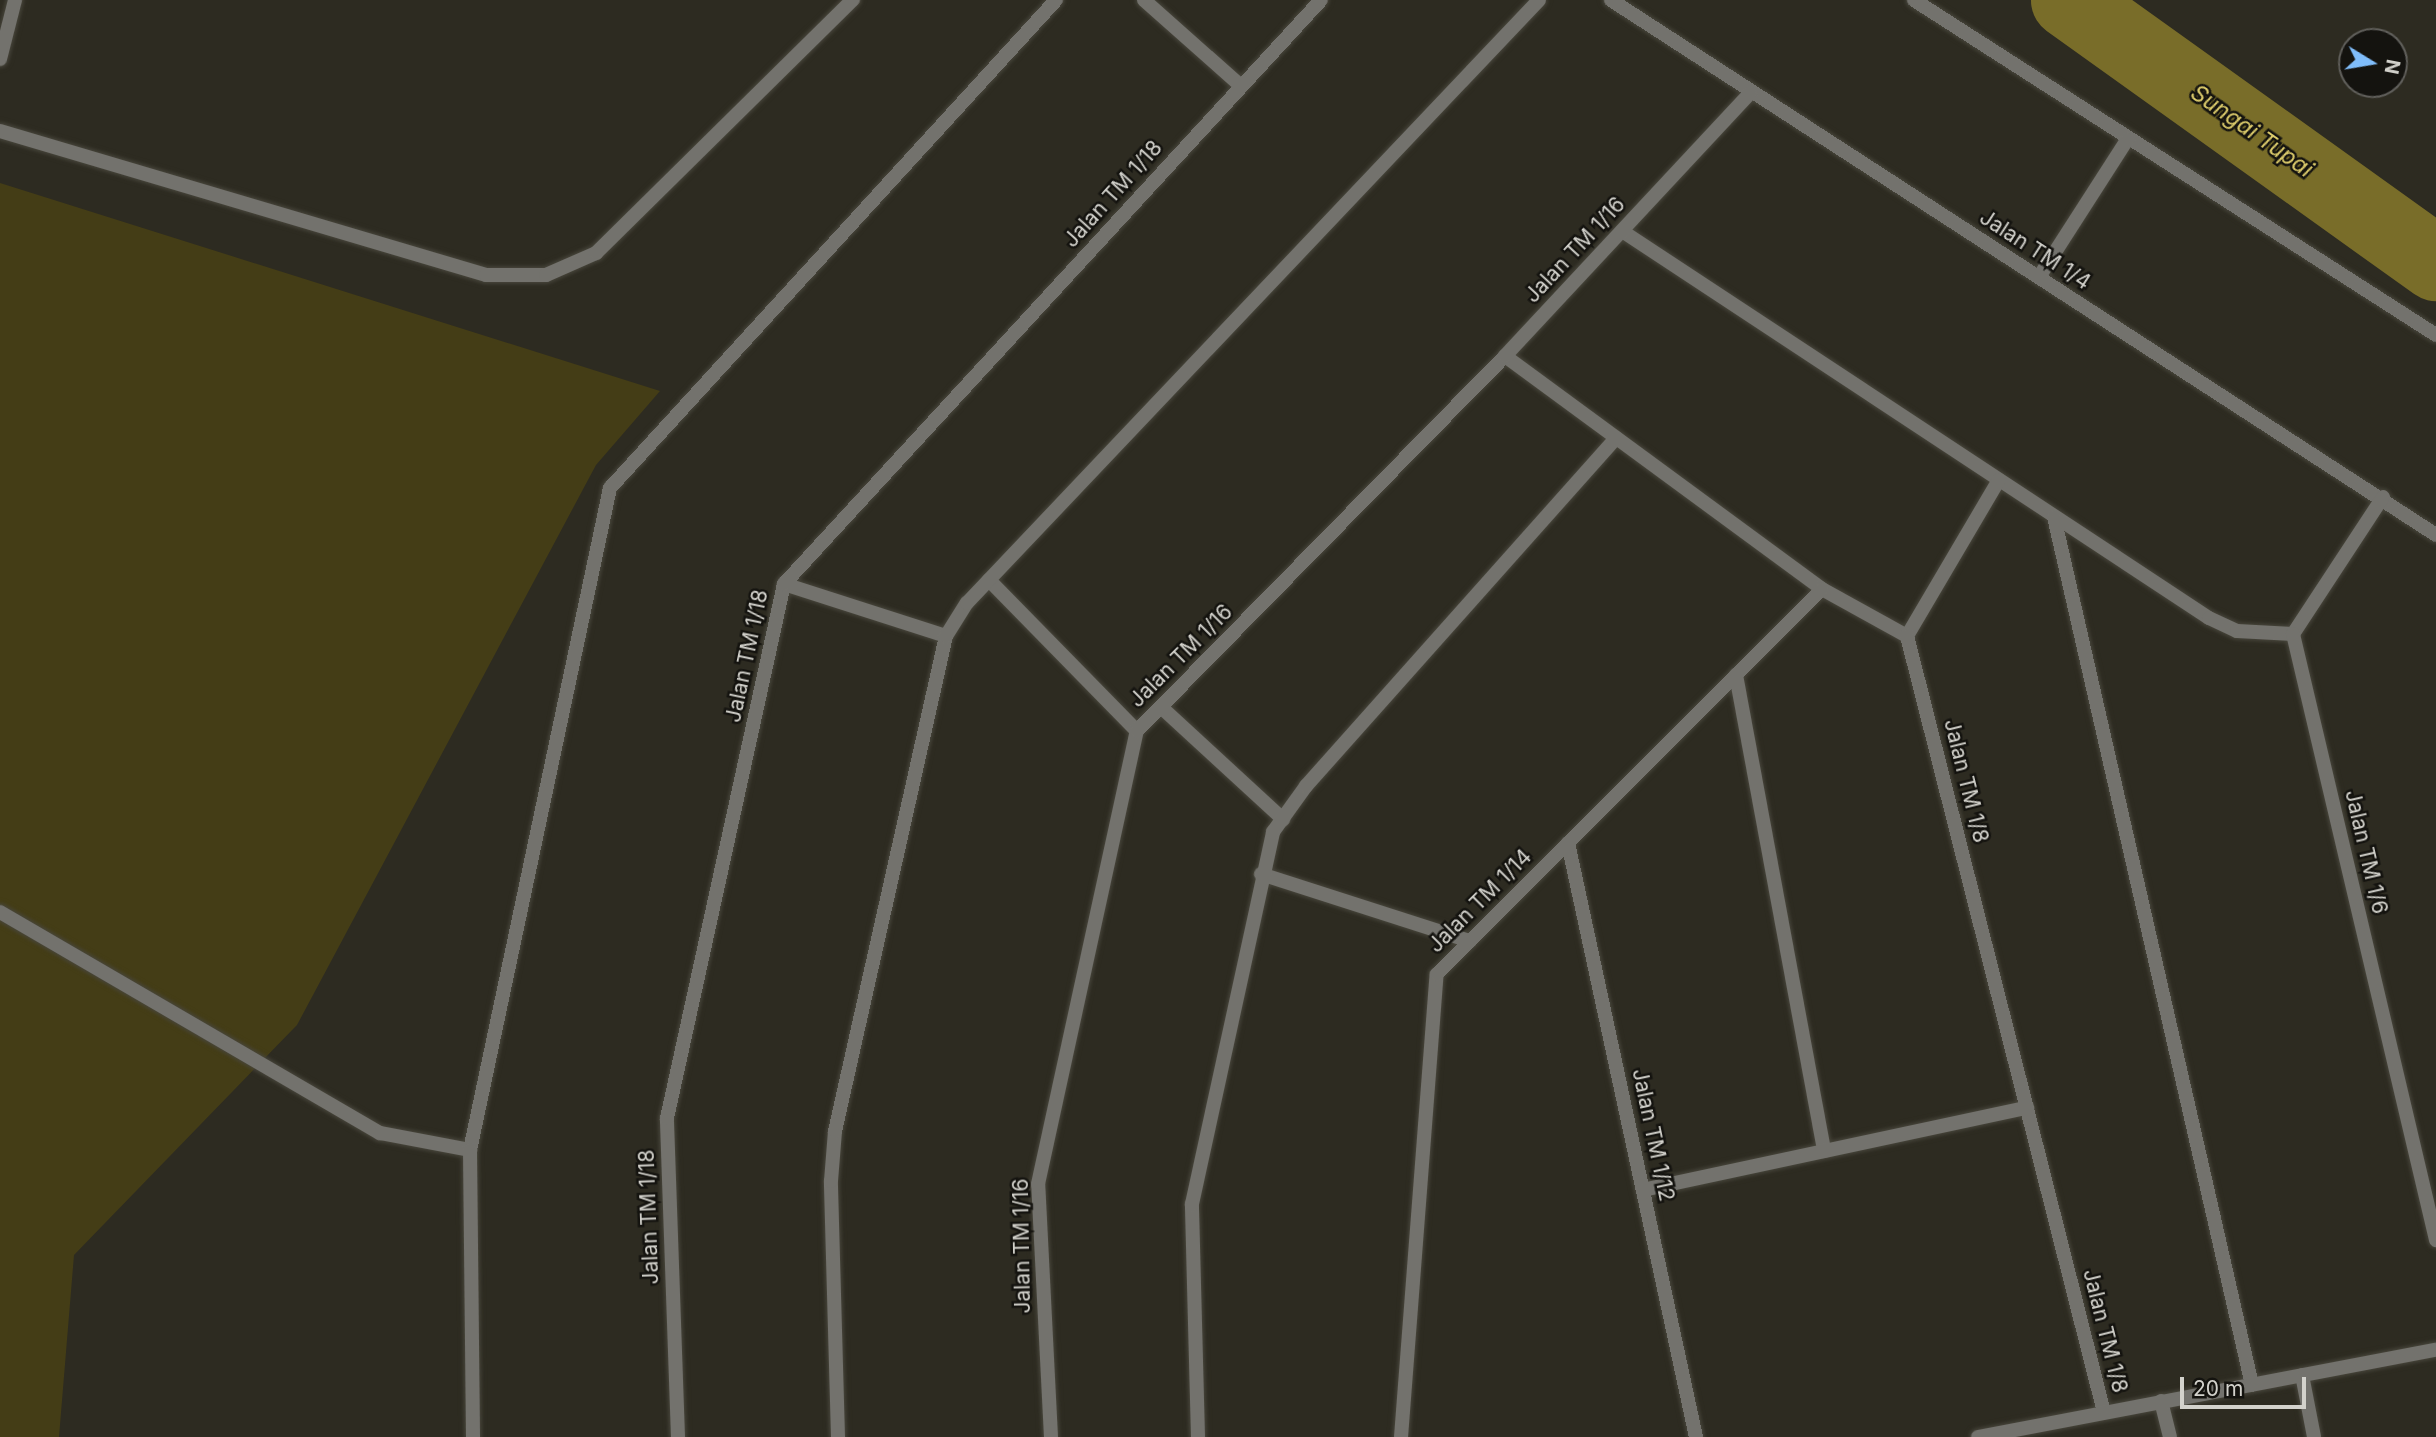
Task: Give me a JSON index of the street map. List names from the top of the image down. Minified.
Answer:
{"streets":{"street":["Jalan TM 1/18","Jalan TM 1/16","Jalan TM 1/4","Jalan TM 1/8","Jalan TM 1/6","Jalan TM 1/14","Jalan TM 1/12"]},"crossings":[["Jalan TM 1/16","Jalan TM 1/4"],["Jalan TM 1/14","Jalan TM 1/12"]],"water":["Sungai Tupai"],"scale_bar":"20 m","north":"right"}
